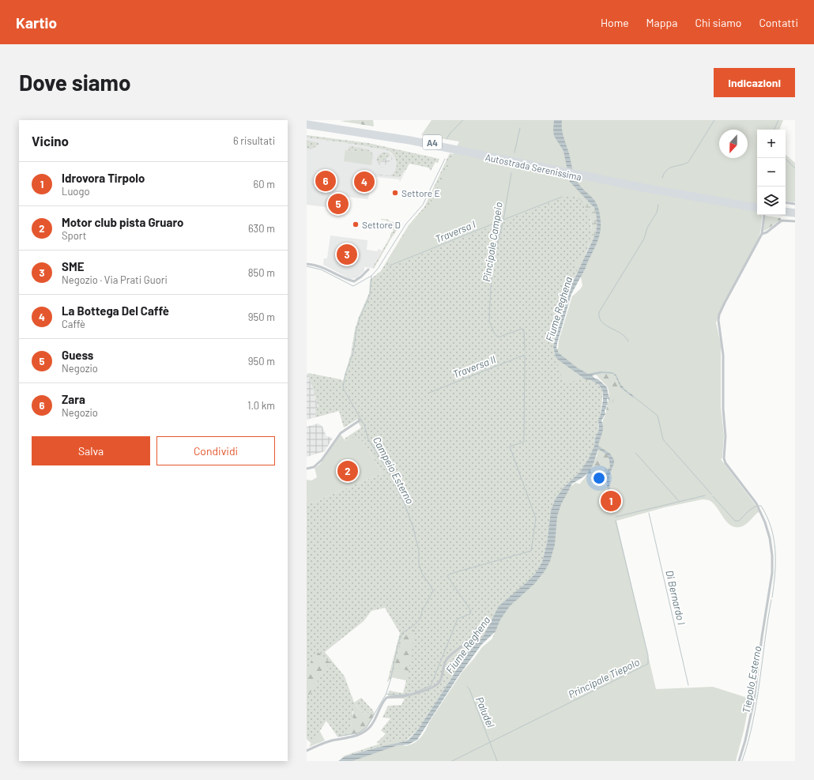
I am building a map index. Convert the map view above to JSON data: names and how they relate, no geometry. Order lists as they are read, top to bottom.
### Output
{
  "streets": {
    "highway": ["A4", "Autostrada Serenissima"]
  },
  "water": [
    "Traversa I",
    "Pincipale Campeio",
    "Fiume Reghena",
    "Traversa II",
    "Campeio Esterno",
    "Di Bernardo I",
    "Principale Tiepolo",
    "Tiepolo Esterno",
    "Paludel"
  ],
  "places": ["Settore E", "Settore D"],
  "north": "bottom",
  "page": {
    "header": "Kartio",
    "nav": [
      "Home",
      "Mappa",
      "Chi siamo",
      "Contatti"
    ],
    "buttons": [
      "Indicazioni",
      ["Salva", "Condividi"]
    ],
    "title": "Dove siamo",
    "heading": ["Vicino", "6 risultati"],
    "map_buttons": ["+", "−"],
    "list": [
      {
        "mark": "1",
        "name": "Idrovora Tirpolo",
        "note": "Luogo",
        "value": "60 m"
      },
      {
        "mark": "2",
        "name": "Motor club pista Gruaro",
        "note": "Sport",
        "value": "630 m"
      },
      {
        "mark": "3",
        "name": "SME",
        "note": "Negozio · Via Prati Guori",
        "value": "850 m"
      },
      {
        "mark": "4",
        "name": "La Bottega Del Caffè",
        "note": "Caffè",
        "value": "950 m"
      },
      {
        "mark": "5",
        "name": "Guess",
        "note": "Negozio",
        "value": "950 m"
      },
      {
        "mark": "6",
        "name": "Zara",
        "note": "Negozio",
        "value": "1.0 km"
      }
    ],
    "pins": [
      "6",
      "4",
      "5",
      "3",
      "2",
      "1"
    ]
  }
}
